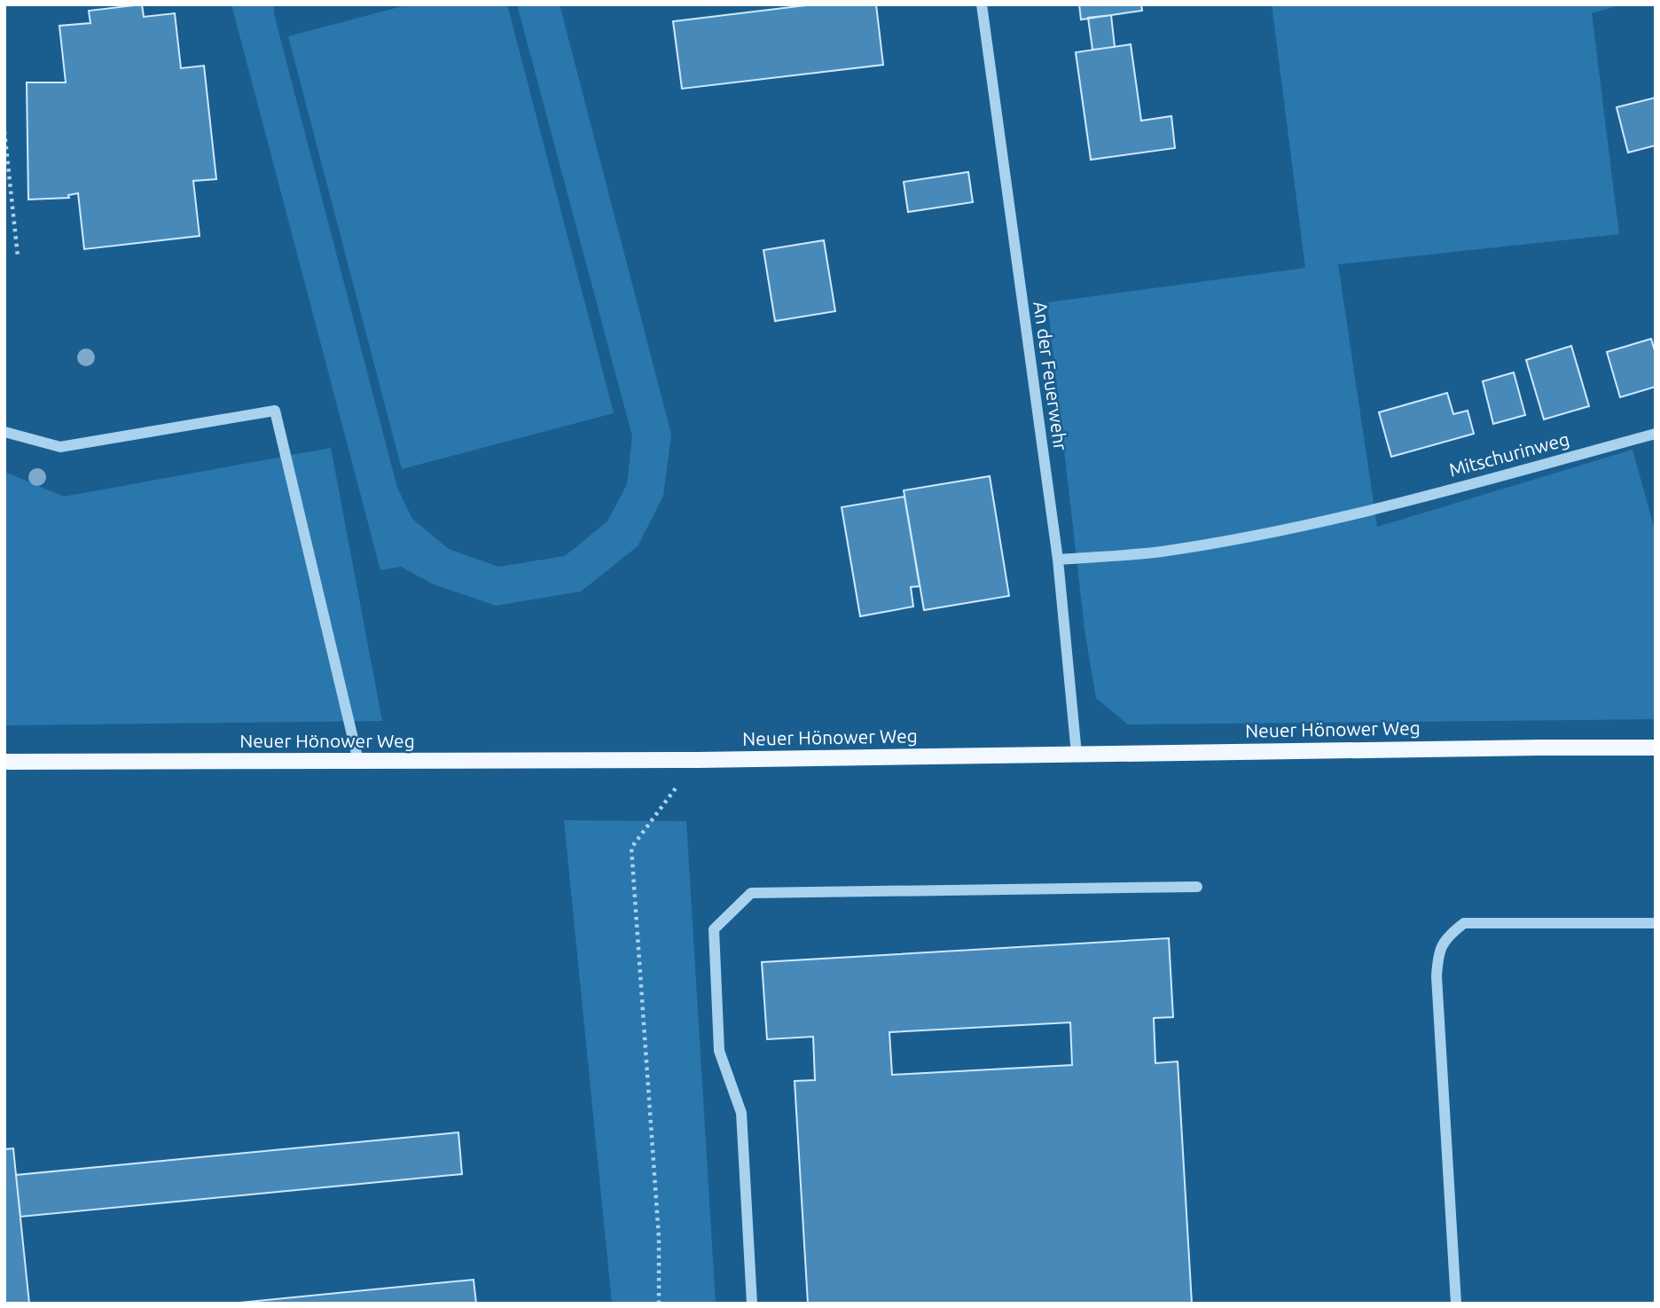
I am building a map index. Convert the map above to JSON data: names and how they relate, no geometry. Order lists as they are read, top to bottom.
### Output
{
  "streets": {
    "main road": ["Neuer Hönower Weg"],
    "street": ["An der Feuerwehr", "Mitschurinweg"]
  },
  "crossings": [
    ["An der Feuerwehr", "Mitschurinweg"],
    ["An der Feuerwehr", "Neuer Hönower Weg"]
  ]
}
